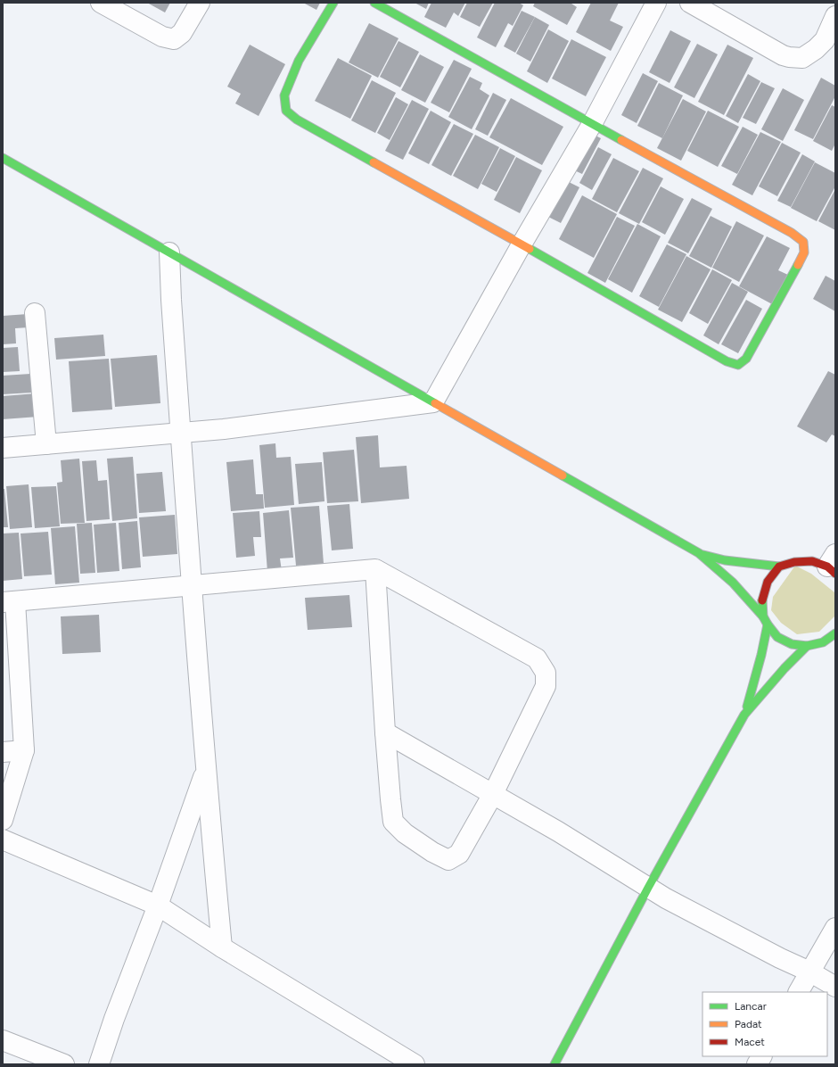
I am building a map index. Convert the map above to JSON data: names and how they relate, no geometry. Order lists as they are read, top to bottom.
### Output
{
  "legend": ["Lancar", "Padat", "Macet"]
}
